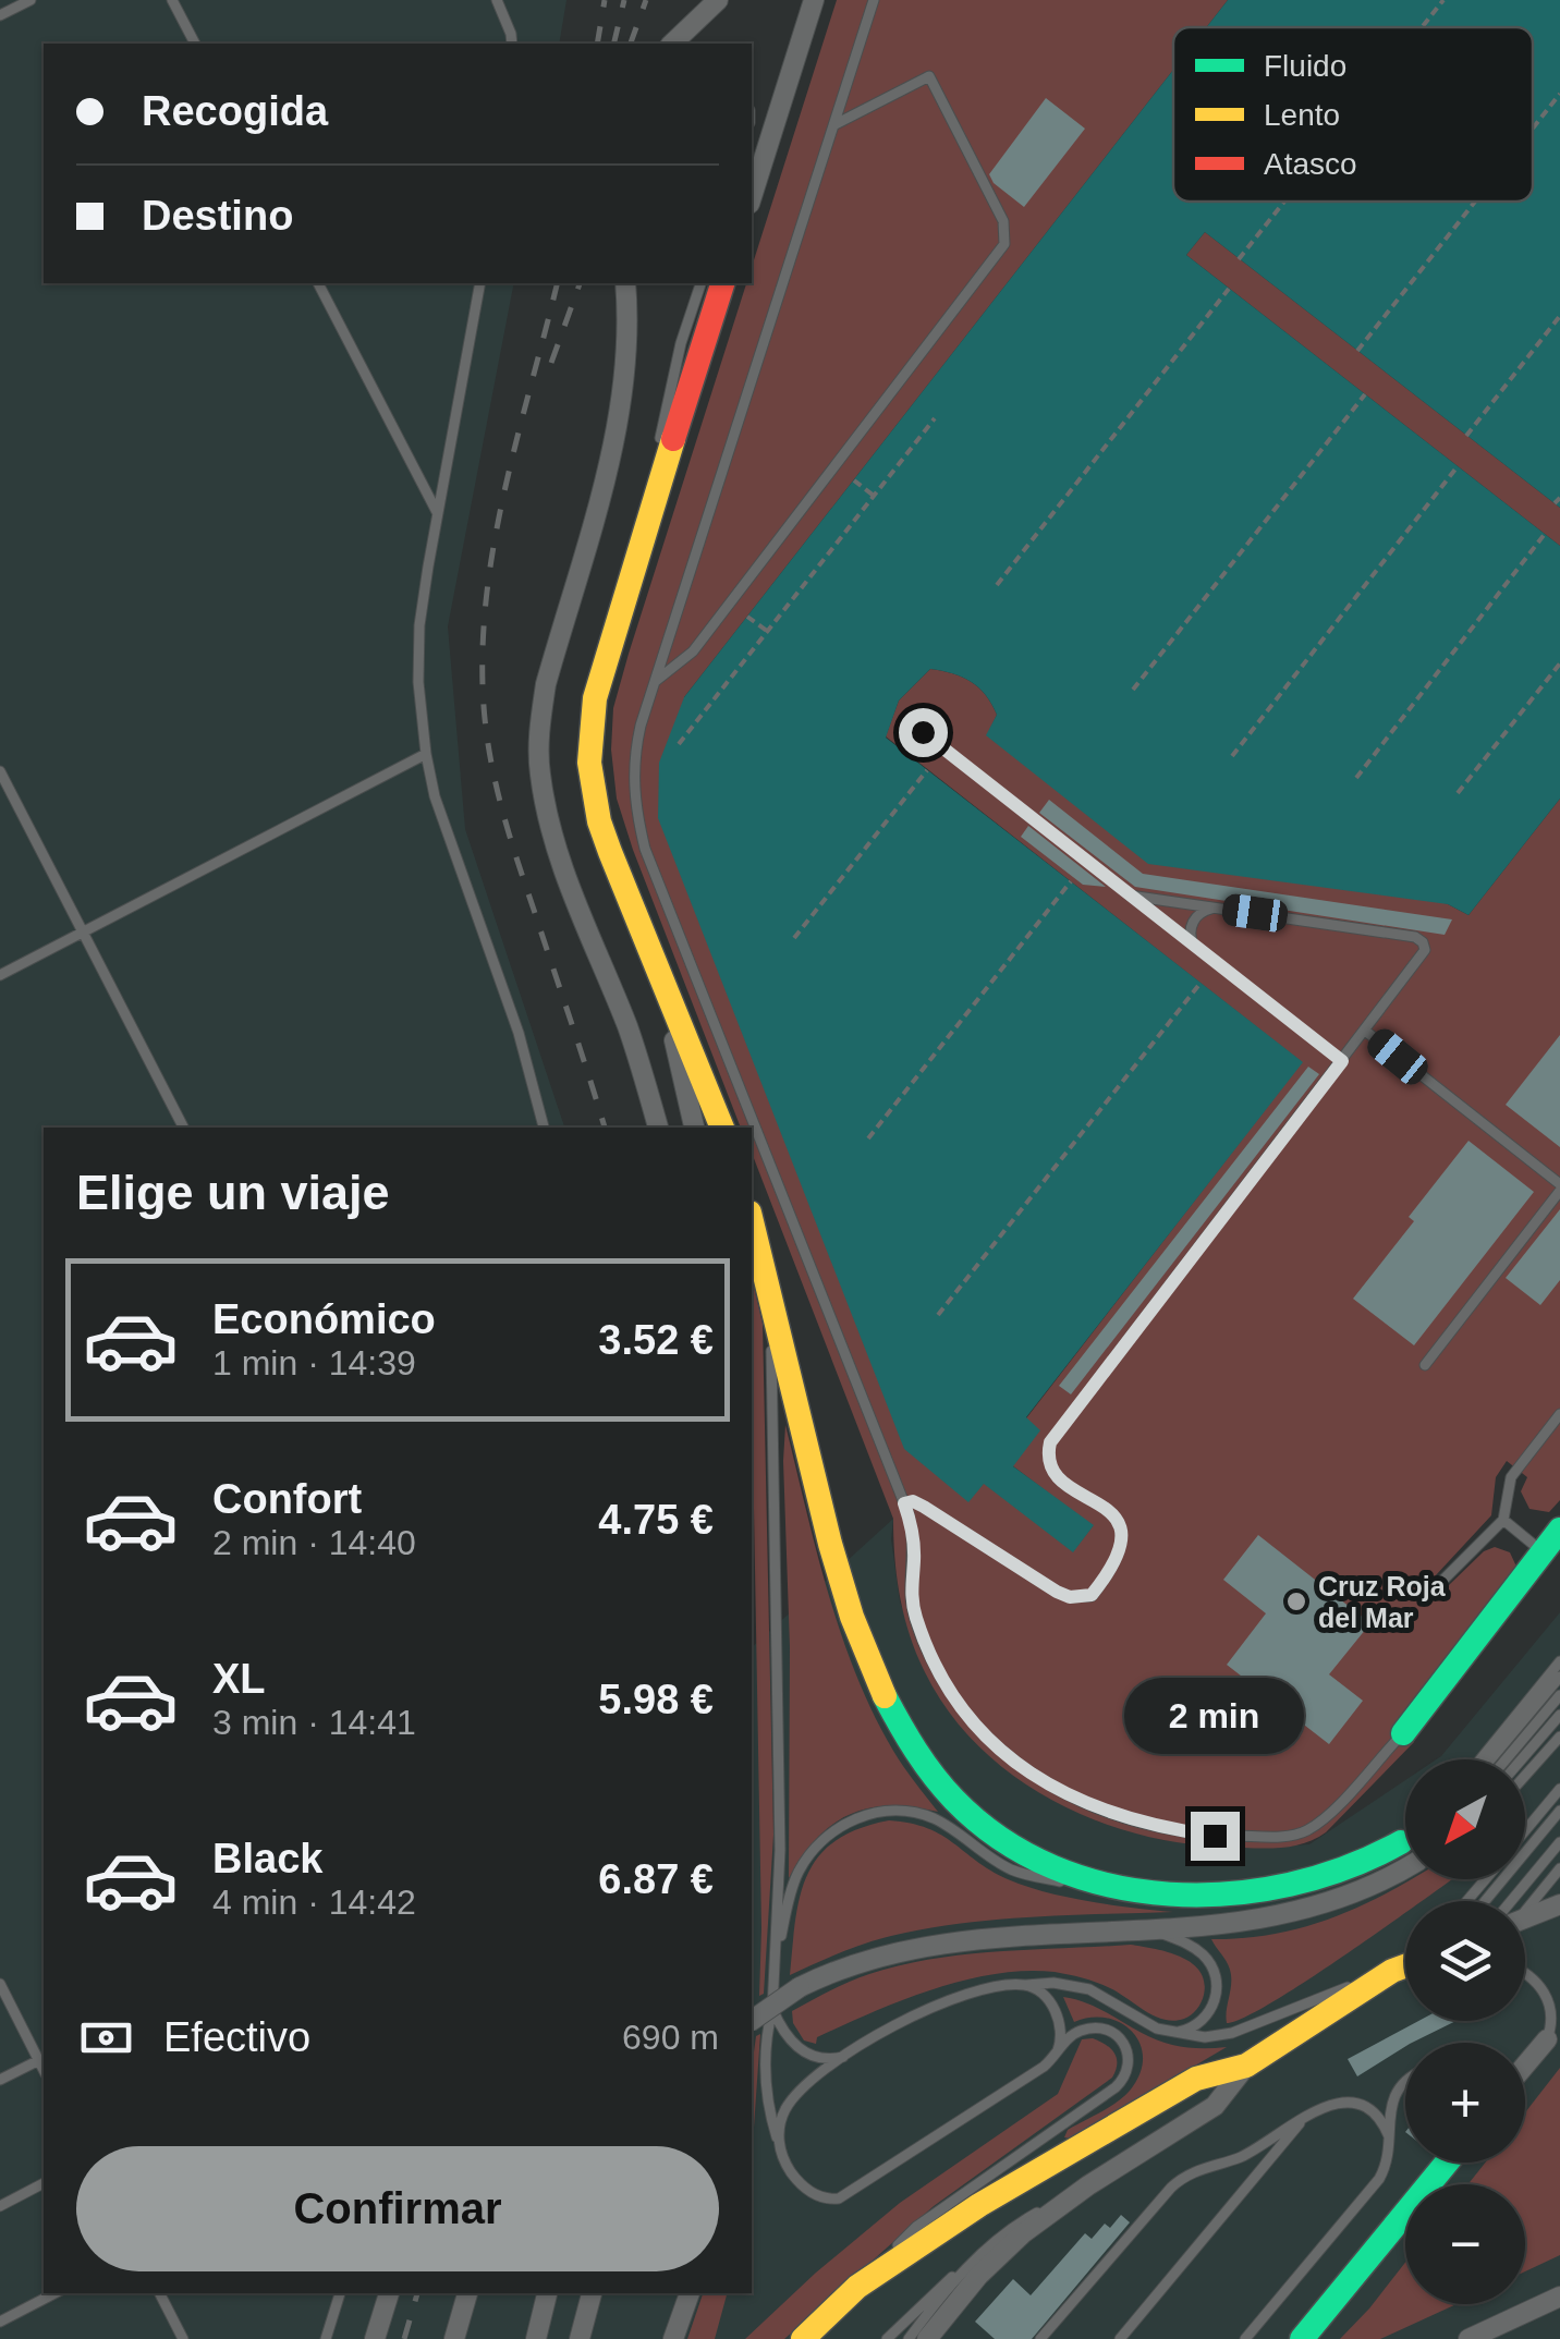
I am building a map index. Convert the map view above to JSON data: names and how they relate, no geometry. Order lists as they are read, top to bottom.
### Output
{
  "places": ["Cruz Roja del Mar"],
  "legend": ["Fluido", "Lento", "Atasco"],
  "north": "bottom left",
  "page": {
    "banner": ["Recogida", "Destino"],
    "heading": "Elige un viaje",
    "list": [
      {
        "name": "Económico",
        "note": "1 min · 14:39",
        "value": "3.52 €"
      },
      {
        "name": "Confort",
        "note": "2 min · 14:40",
        "value": "4.75 €"
      },
      {
        "name": "XL",
        "note": "3 min · 14:41",
        "value": "5.98 €"
      },
      {
        "name": "Black",
        "note": "4 min · 14:42",
        "value": "6.87 €"
      }
    ],
    "bubble": "2 min",
    "map_buttons": ["+", "−"],
    "pay": ["Efectivo", "690 m"],
    "buttons": "Confirmar"
  }
}
